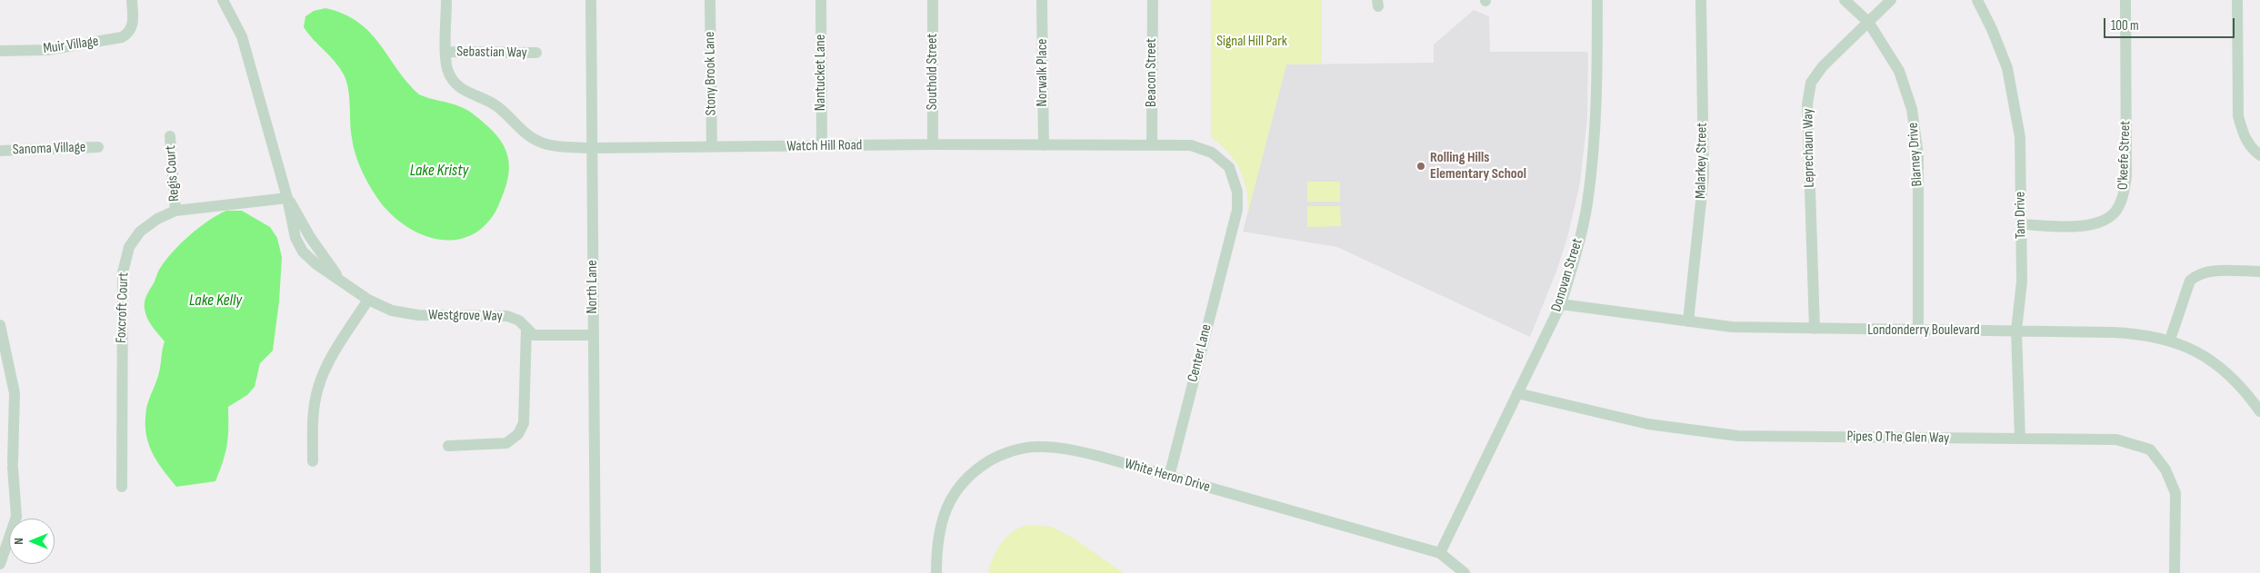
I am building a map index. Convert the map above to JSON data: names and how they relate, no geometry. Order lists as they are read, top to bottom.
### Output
{
  "streets": {
    "street": [
      "Muir Village",
      "Sebastian Way",
      "Southold Street",
      "Nantucket Lane",
      "Norwalk Place",
      "Beacon Street",
      "Stony Brook Lane",
      "Watch Hill Road",
      "Leprechaun Way",
      "Sanoma Village",
      "Blarney Drive",
      "O'keefe Street",
      "Malarkey Street",
      "Regis Court",
      "Tam Drive",
      "Donovan Street",
      "North Lane",
      "Foxcroft Court",
      "Westgrove Way",
      "Londonderry Boulevard",
      "Center Lane",
      "Pipes O The Glen Way",
      "White Heron Drive"
    ]
  },
  "crossings": [
    ["Sebastian Way", "Watch Hill Road"],
    ["Southold Street", "Watch Hill Road"],
    ["Nantucket Lane", "Watch Hill Road"],
    ["Norwalk Place", "Watch Hill Road"],
    ["Beacon Street", "Watch Hill Road"],
    ["Stony Brook Lane", "Watch Hill Road"],
    ["Watch Hill Road", "North Lane"],
    ["Watch Hill Road", "Center Lane"],
    ["Leprechaun Way", "Blarney Drive"],
    ["Leprechaun Way", "Londonderry Boulevard"],
    ["Blarney Drive", "Londonderry Boulevard"],
    ["O'keefe Street", "Tam Drive"],
    ["Malarkey Street", "Londonderry Boulevard"],
    ["Regis Court", "Foxcroft Court"],
    ["Tam Drive", "Londonderry Boulevard"],
    ["Tam Drive", "Pipes O The Glen Way"],
    ["Donovan Street", "Londonderry Boulevard"],
    ["Donovan Street", "Pipes O The Glen Way"],
    ["Donovan Street", "White Heron Drive"],
    ["North Lane", "Westgrove Way"],
    ["Foxcroft Court", "Westgrove Way"],
    ["Center Lane", "White Heron Drive"]
  ],
  "water": ["Lake Kristy", "Lake Kelly"],
  "parks": ["Signal Hill Park"],
  "places": ["Rolling Hills Elementary School"],
  "scale_bar": "100 m",
  "north": "left"
}
